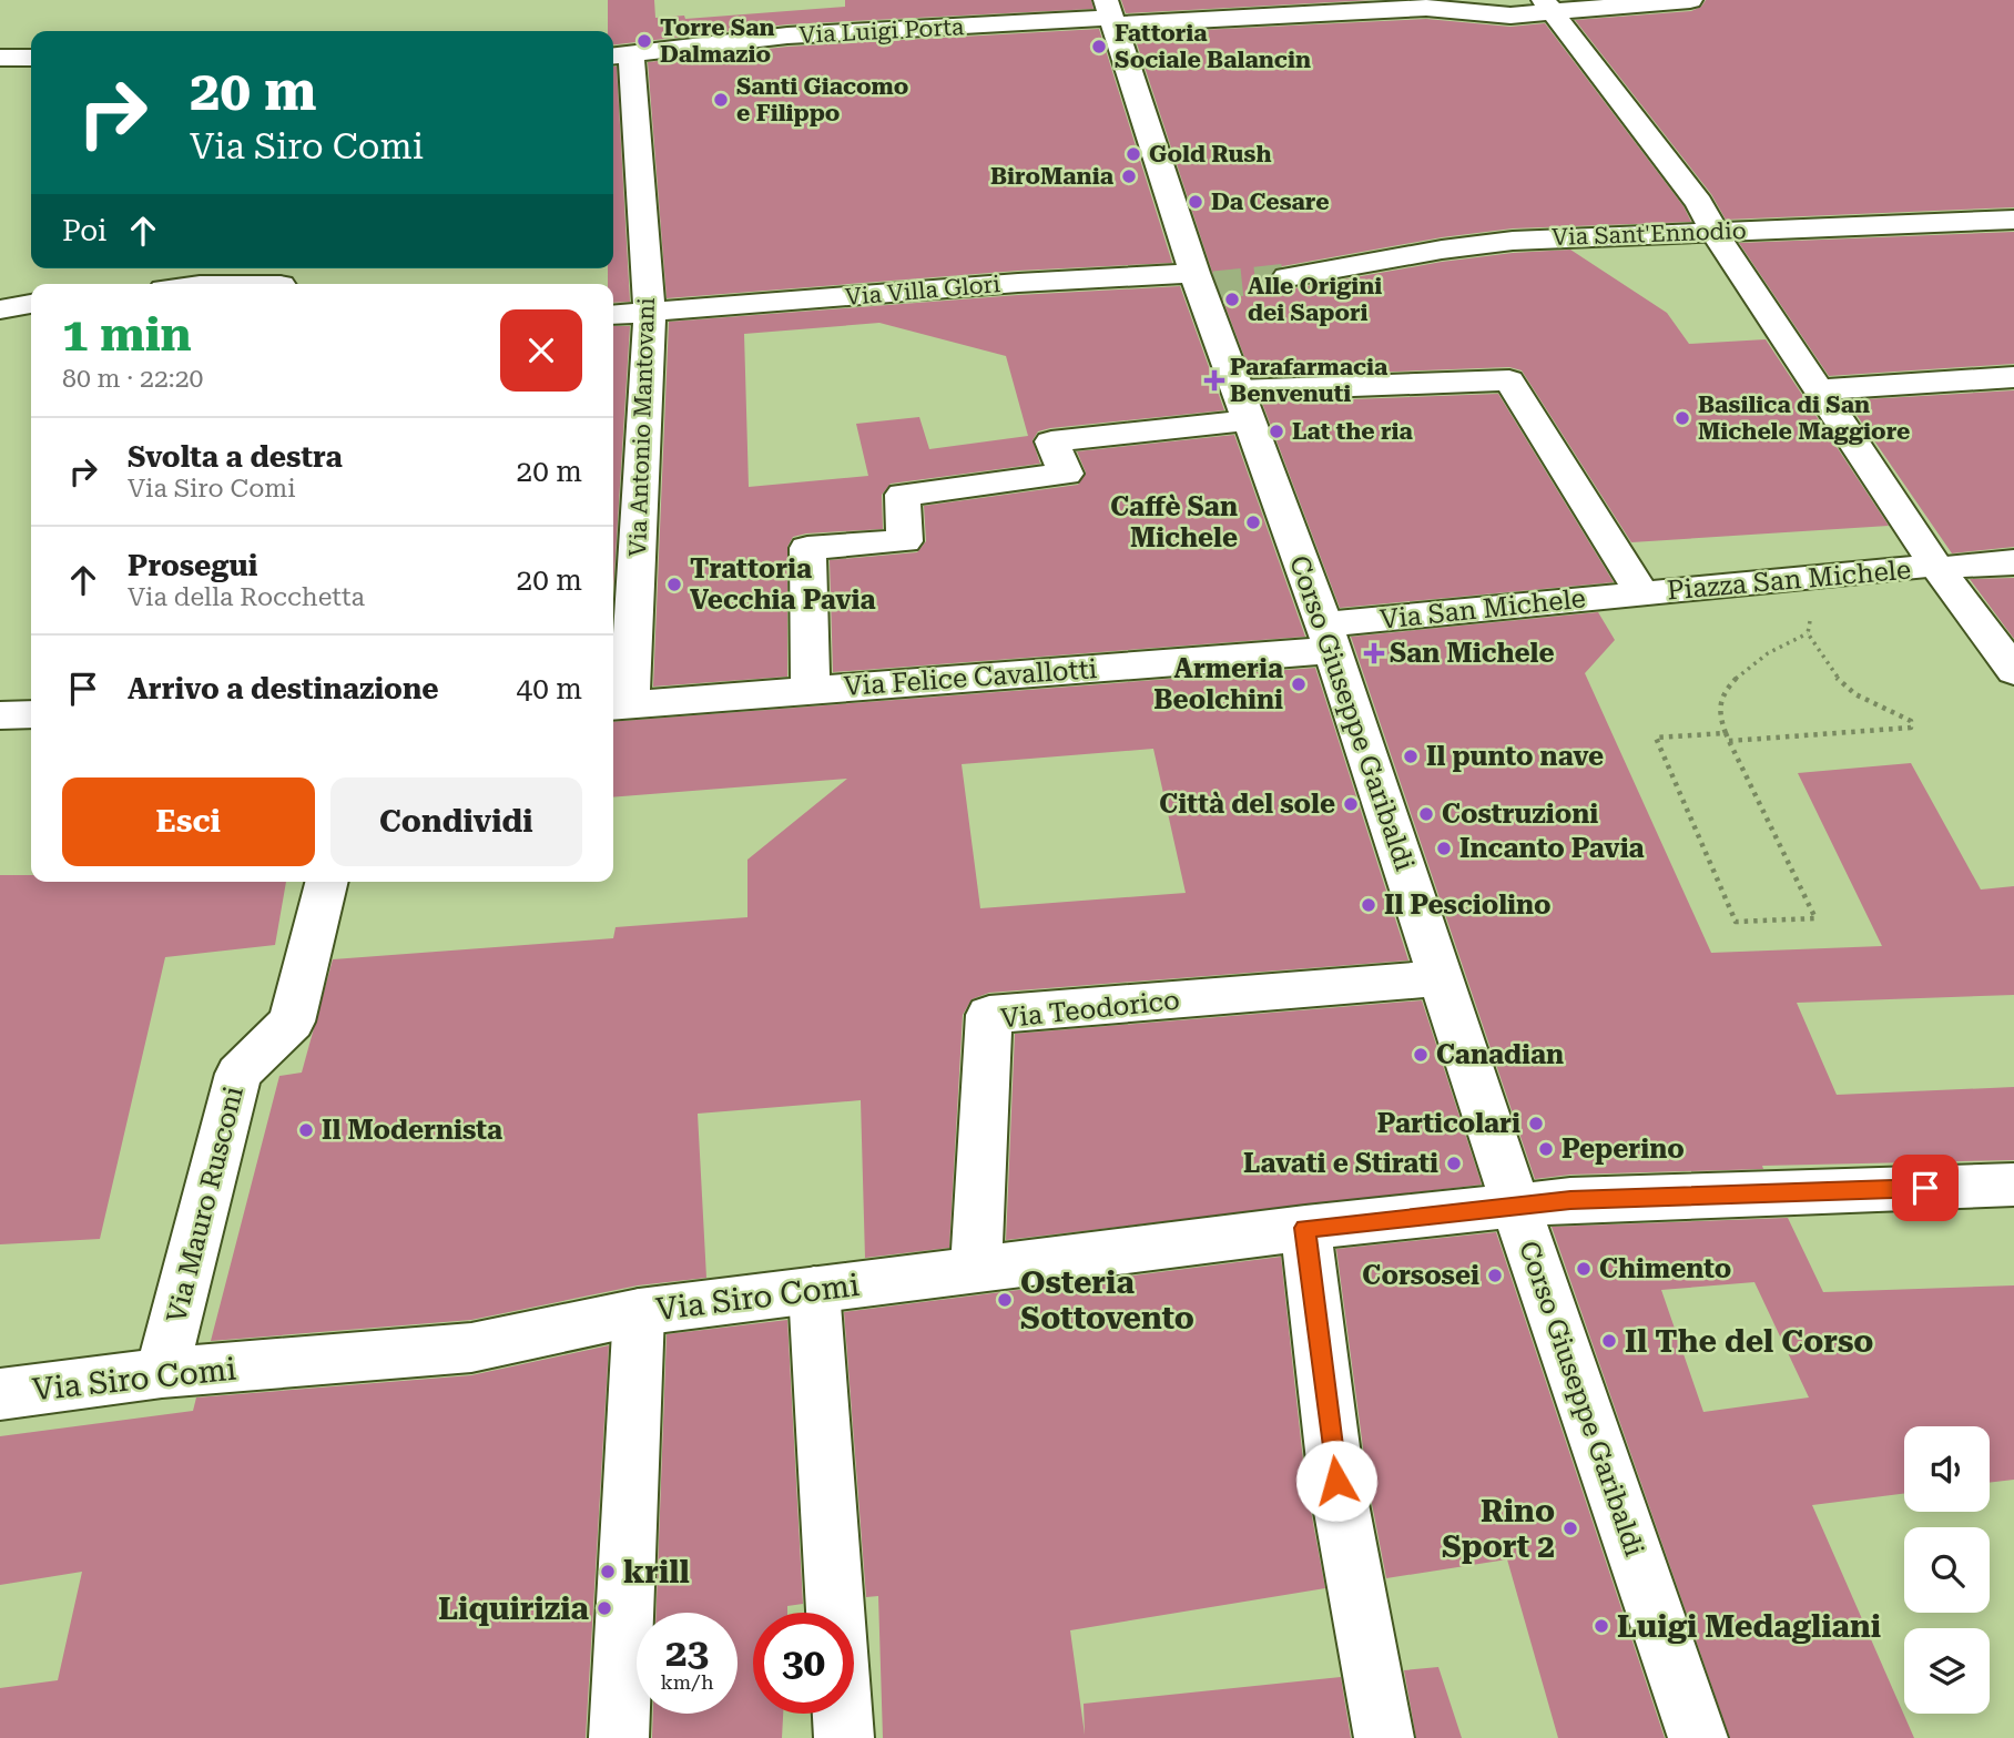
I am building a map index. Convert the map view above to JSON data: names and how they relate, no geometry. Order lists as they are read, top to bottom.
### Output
{
  "streets": {
    "street": [
      "Via Luigi Porta",
      "Via Sant'Ennodio",
      "Via Villa Glori",
      "Via Antonio Mantovani",
      "Piazza San Michele",
      "Via San Michele",
      "Via Felice Cavallotti",
      "Corso Giuseppe Garibaldi",
      "Via Teodorico",
      "Via Mauro Rusconi",
      "Via Siro Comi"
    ]
  },
  "crossings": [
    ["Via Luigi Porta", "Via Antonio Mantovani"],
    ["Via Luigi Porta", "Corso Giuseppe Garibaldi"],
    ["Via Villa Glori", "Via Antonio Mantovani"],
    ["Via Villa Glori", "Corso Giuseppe Garibaldi"],
    ["Via Antonio Mantovani", "Via Felice Cavallotti"],
    ["Piazza San Michele", "Via San Michele"],
    ["Via San Michele", "Via Felice Cavallotti"],
    ["Via San Michele", "Corso Giuseppe Garibaldi"],
    ["Via Felice Cavallotti", "Corso Giuseppe Garibaldi"],
    ["Corso Giuseppe Garibaldi", "Via Teodorico"],
    ["Corso Giuseppe Garibaldi", "Via Siro Comi"],
    ["Via Teodorico", "Via Siro Comi"],
    ["Via Mauro Rusconi", "Via Siro Comi"]
  ],
  "places": {
    "other": [
      "Torre San Dalmazio",
      "Fattoria Sociale Balancin",
      "Santi Giacomo e Filippo",
      "Gold Rush",
      "BiroMania",
      "Da Cesare",
      "Alle Origini dei Sapori",
      "Basilica di San Michele Maggiore",
      "Lat the ria",
      "Caffè San Michele",
      "Trattoria Vecchia Pavia",
      "Armeria Beolchini",
      "Il punto nave",
      "Città del sole",
      "Costruzioni",
      "Incanto Pavia",
      "Il Pesciolino",
      "Canadian",
      "Particolari",
      "Il Modernista",
      "Peperino",
      "Lavati e Stirati",
      "Chimento",
      "Corsosei",
      "Osteria Sottovento",
      "Il The del Corso",
      "Rino Sport 2",
      "krill",
      "Liquirizia",
      "Luigi Medagliani"
    ],
    "health": ["Parafarmacia Benvenuti", "San Michele"]
  },
  "page": {
    "turn": ["20 m", "Via Siro Comi"],
    "then": "Poi",
    "heading": ["1 min", "80 m · 22:20"],
    "list": [
      {
        "name": "Svolta a destra",
        "note": "Via Siro Comi",
        "value": "20 m"
      },
      {
        "name": "Prosegui",
        "note": "Via della Rocchetta",
        "value": "20 m"
      },
      {
        "name": "Arrivo a destinazione",
        "value": "40 m"
      }
    ],
    "buttons": ["Esci", "Condividi"],
    "speed": "23 km/h",
    "limit": "30"
  }
}
